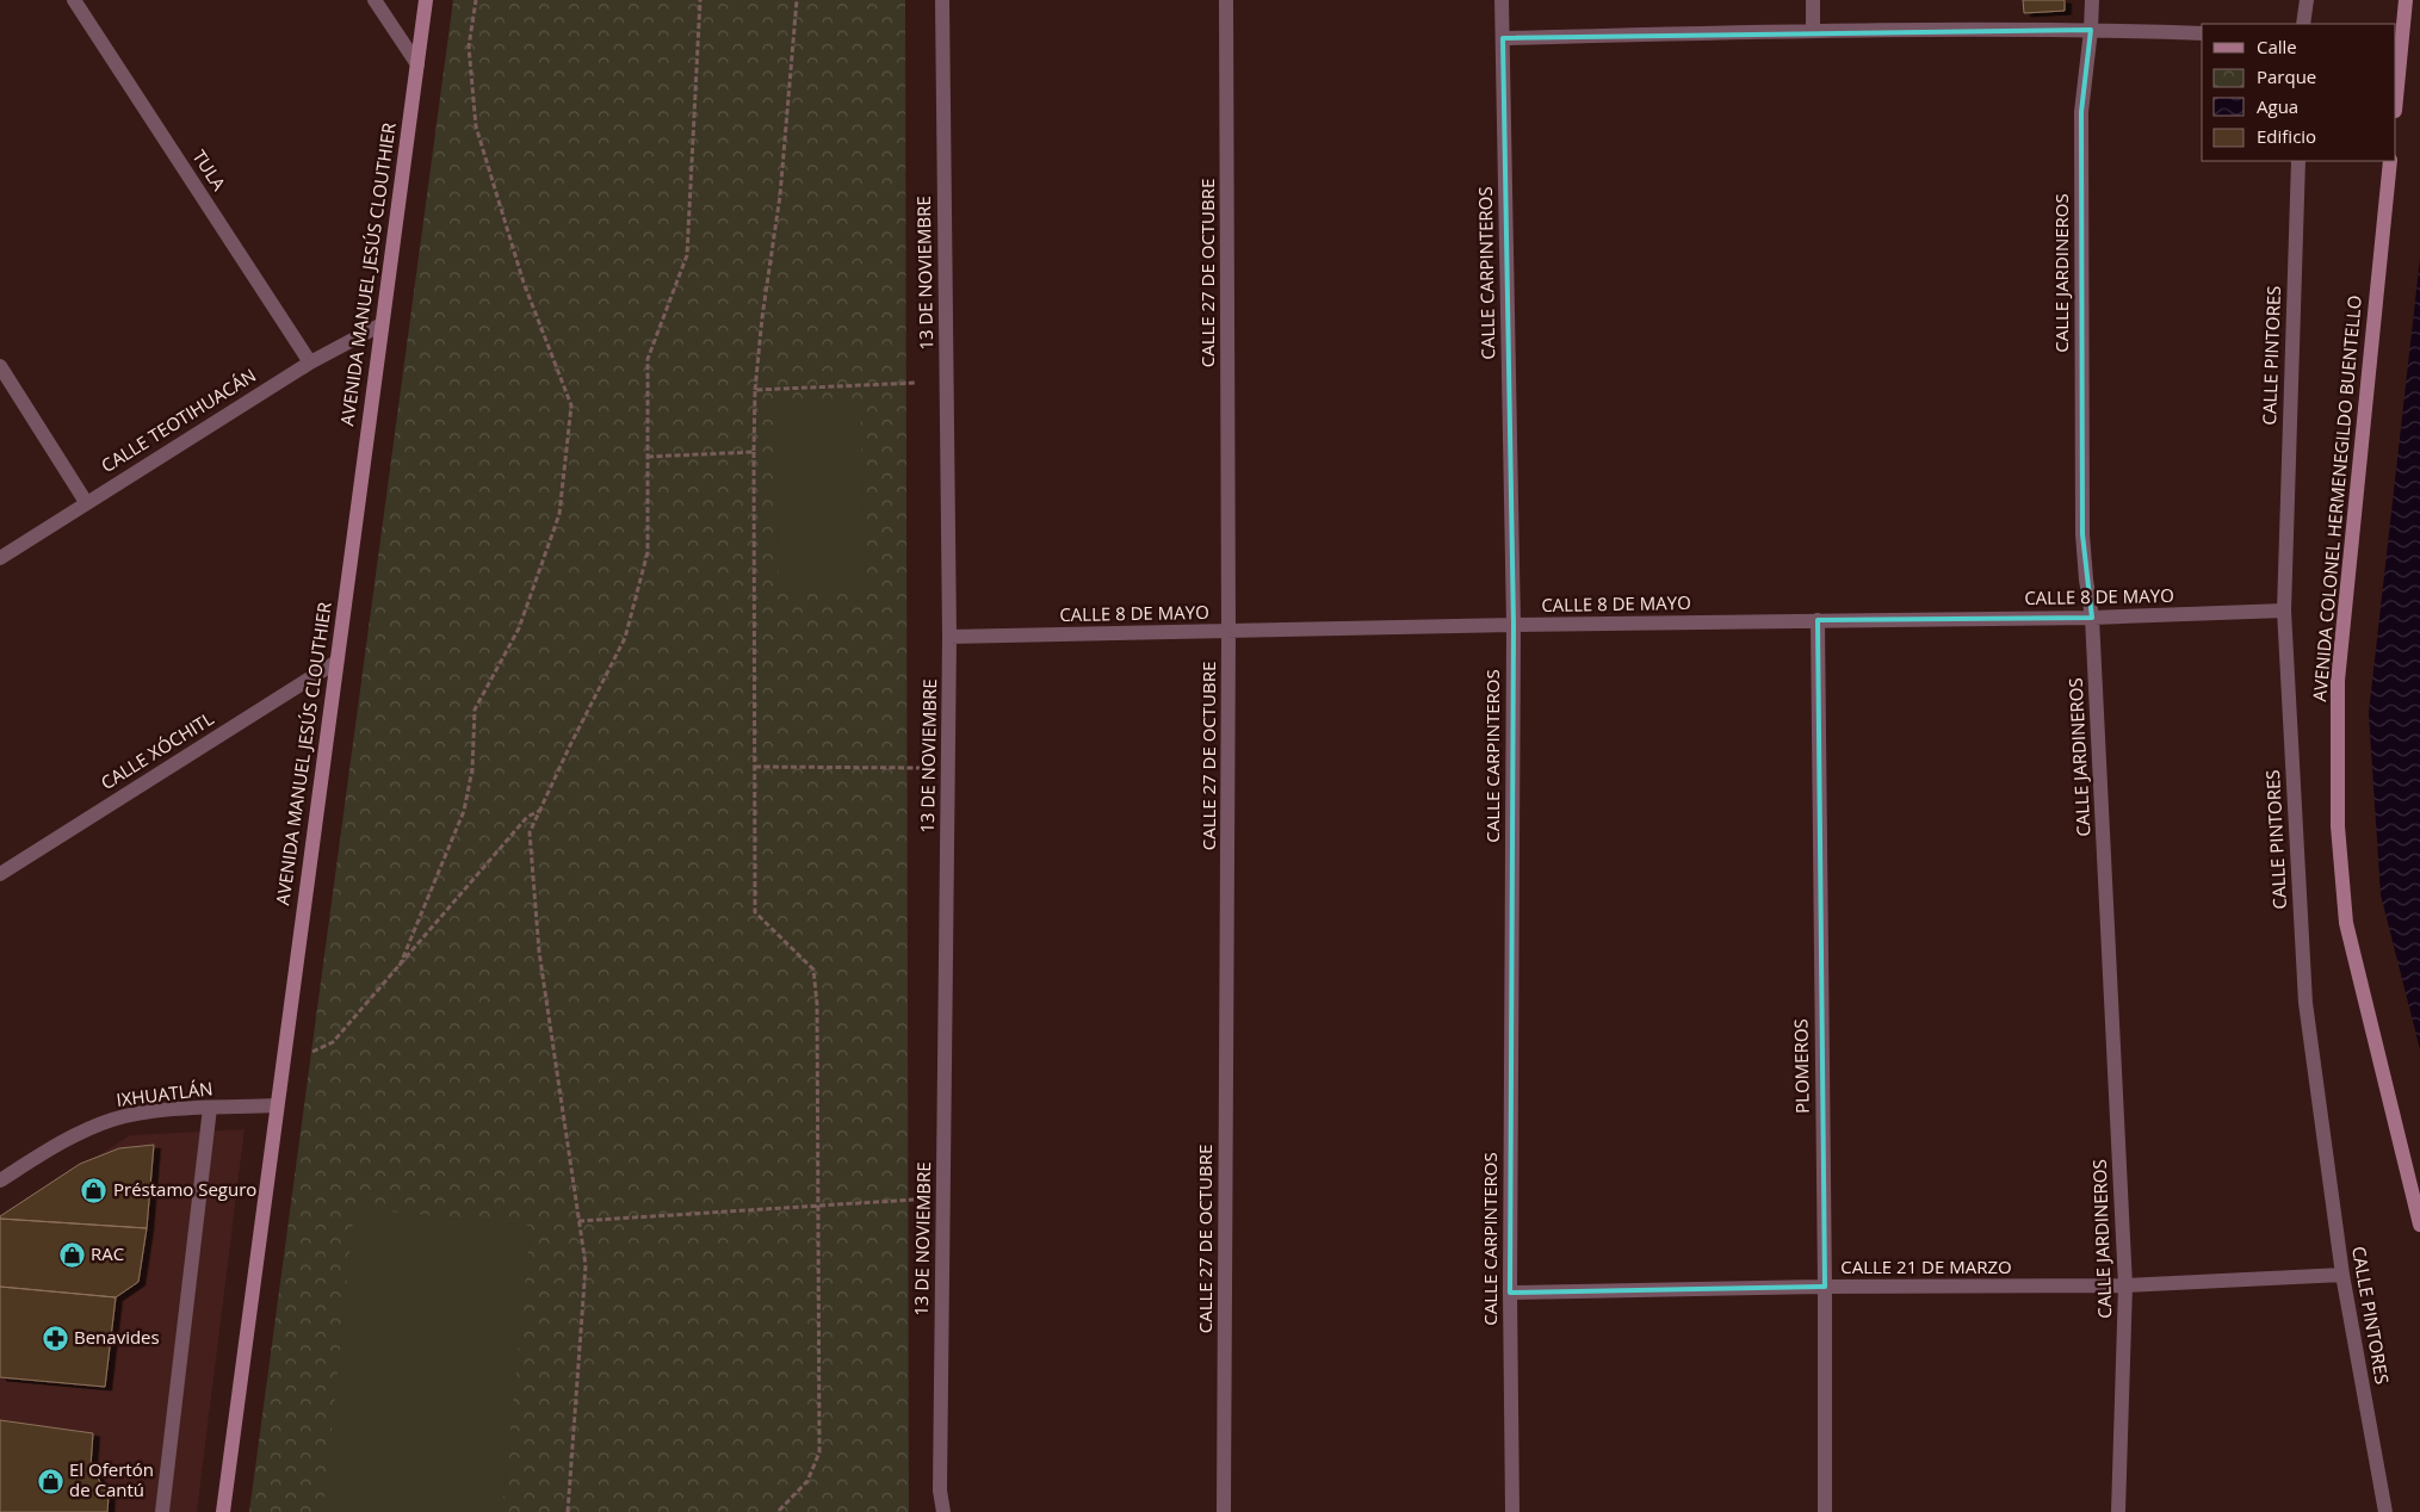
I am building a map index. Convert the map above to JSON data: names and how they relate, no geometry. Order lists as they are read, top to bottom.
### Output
{
  "streets": {
    "street": [
      "TULA",
      "13 DE NOVIEMBRE",
      "CALLE 27 DE OCTUBRE",
      "CALLE CARPINTEROS",
      "CALLE JARDINEROS",
      "AVENIDA MANUEL JESÚS CLOUTHIER",
      "CALLE PINTORES",
      "CALLE TEOTIHUACÁN",
      "AVENIDA COLONEL HERMENEGILDO BUENTELLO",
      "CALLE 8 DE MAYO",
      "CALLE XÓCHITL",
      "PLOMEROS",
      "IXHUATLÁN",
      "CALLE 21 DE MARZO"
    ]
  },
  "crossings": [
    ["TULA", "CALLE TEOTIHUACÁN"],
    ["13 DE NOVIEMBRE", "CALLE 8 DE MAYO"],
    ["CALLE 27 DE OCTUBRE", "CALLE 8 DE MAYO"],
    ["CALLE CARPINTEROS", "CALLE 8 DE MAYO"],
    ["CALLE CARPINTEROS", "CALLE 21 DE MARZO"],
    ["CALLE JARDINEROS", "CALLE 8 DE MAYO"],
    ["CALLE JARDINEROS", "CALLE 21 DE MARZO"],
    ["AVENIDA MANUEL JESÚS CLOUTHIER", "CALLE TEOTIHUACÁN"],
    ["AVENIDA MANUEL JESÚS CLOUTHIER", "CALLE XÓCHITL"],
    ["AVENIDA MANUEL JESÚS CLOUTHIER", "IXHUATLÁN"],
    ["CALLE PINTORES", "CALLE 8 DE MAYO"],
    ["CALLE PINTORES", "CALLE 21 DE MARZO"],
    ["CALLE 8 DE MAYO", "PLOMEROS"],
    ["PLOMEROS", "CALLE 21 DE MARZO"]
  ],
  "places": {
    "shop": ["Préstamo Seguro", "RAC", "El Ofertón de Cantú"],
    "pharmacy": ["Benavides"]
  },
  "legend": [
    "Calle",
    "Parque",
    "Agua",
    "Edificio"
  ]
}
